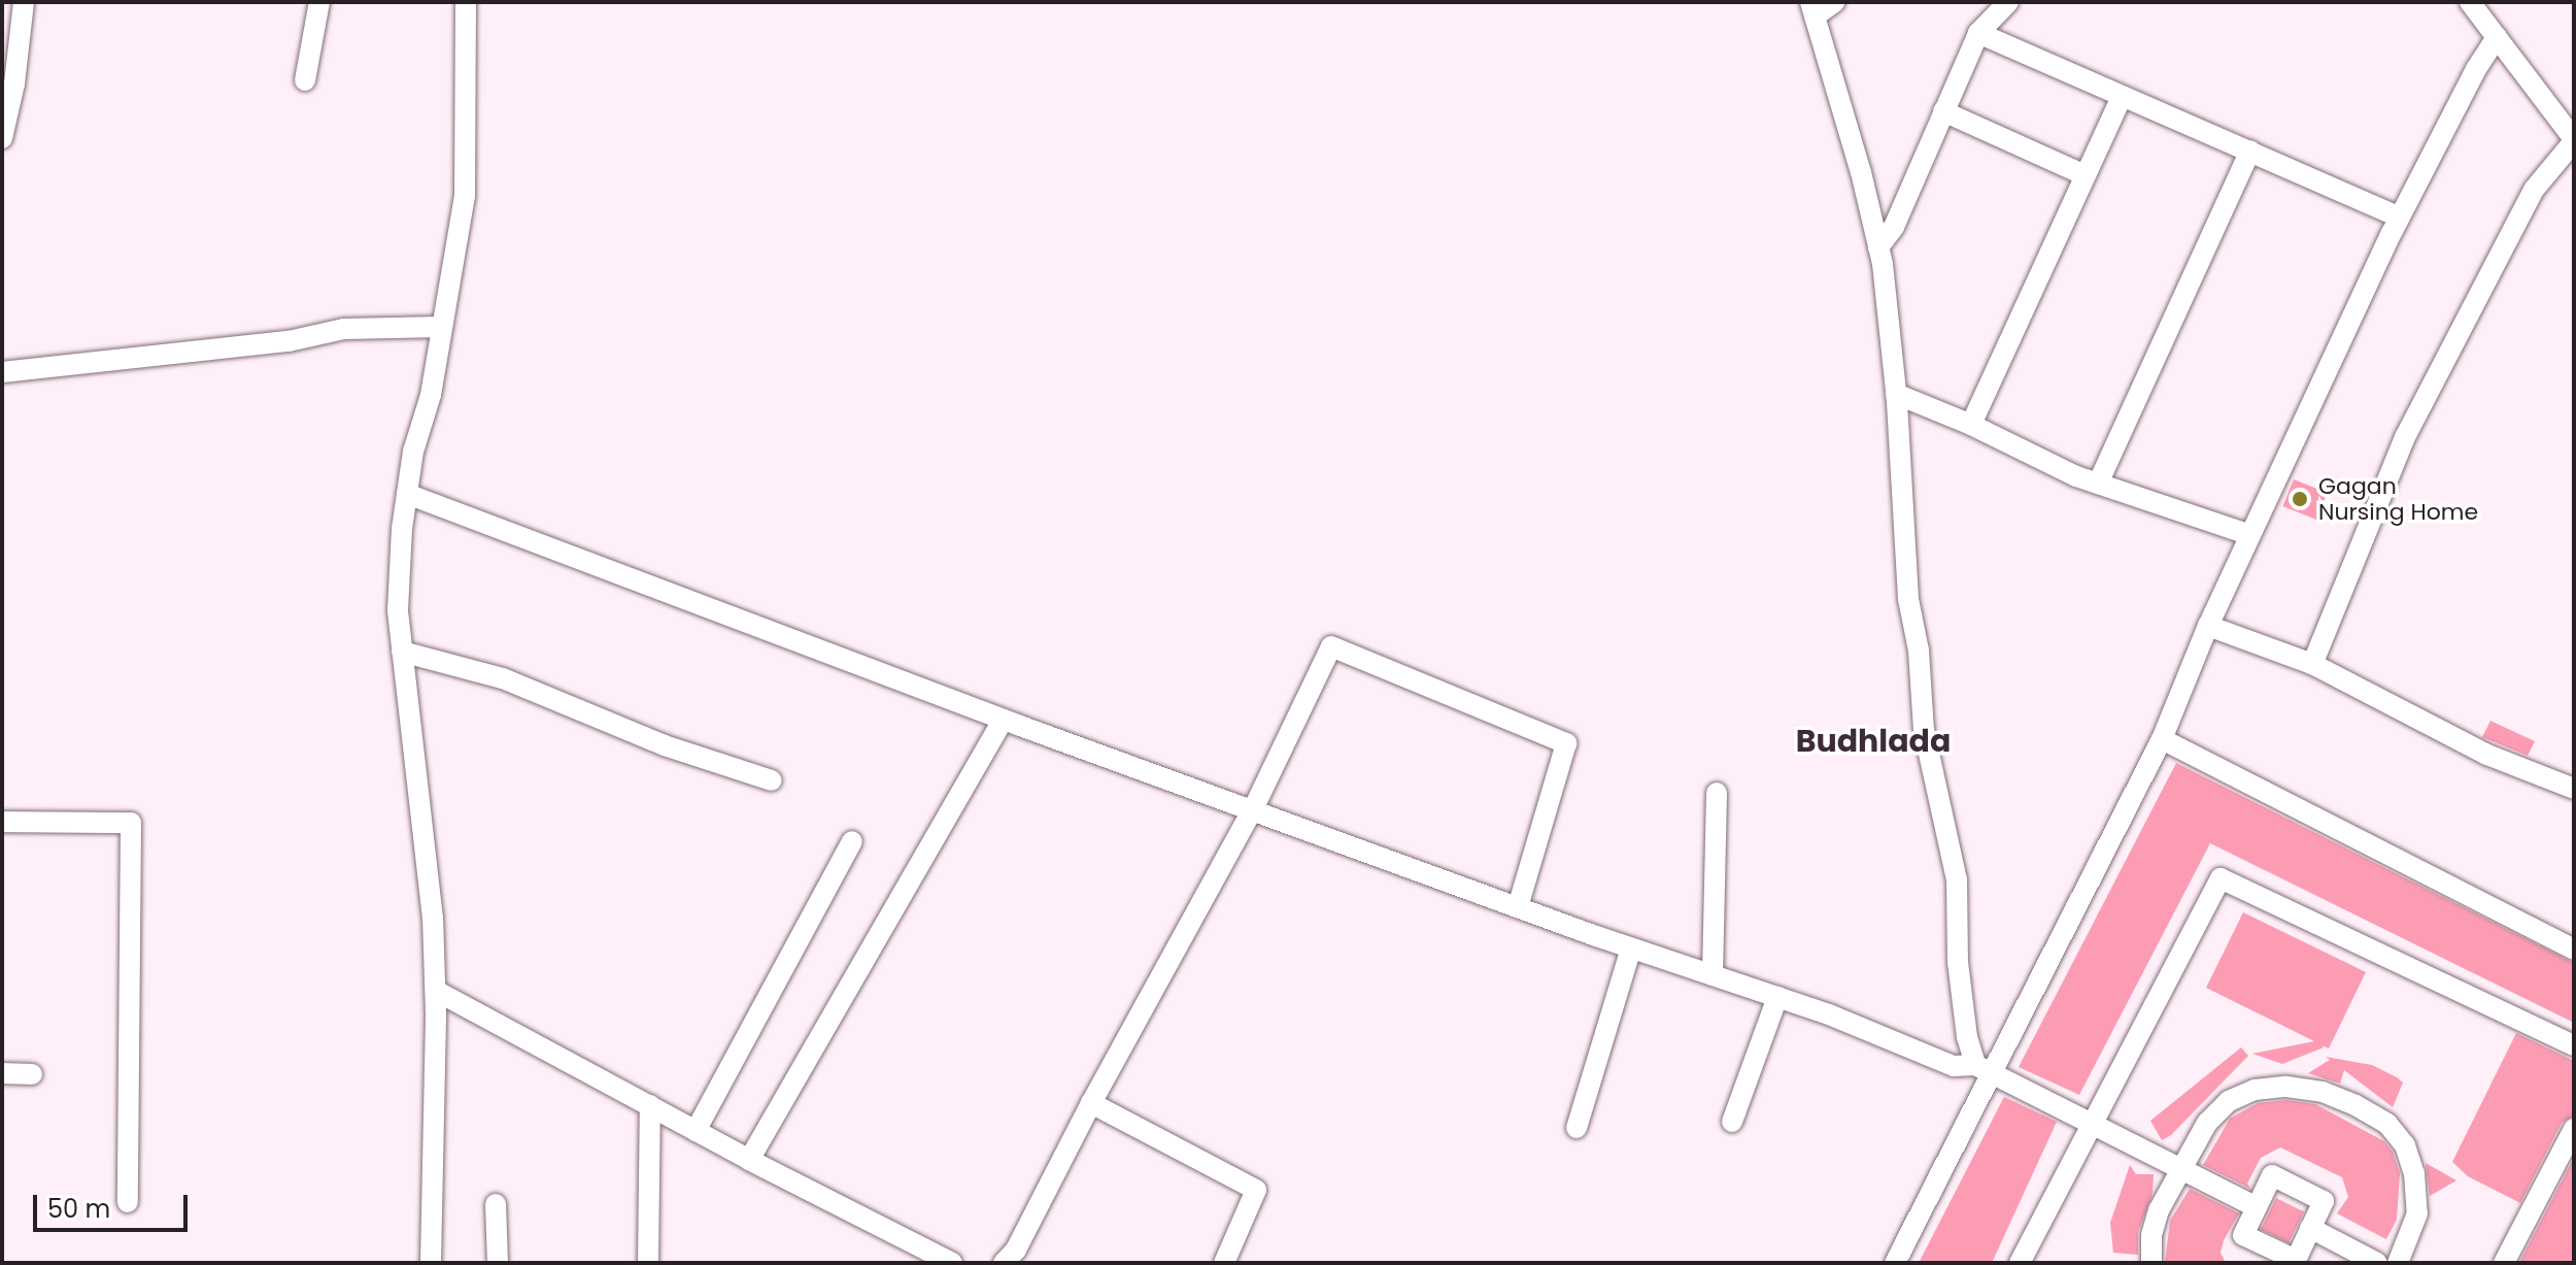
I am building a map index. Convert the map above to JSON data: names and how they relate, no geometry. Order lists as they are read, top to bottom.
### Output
{
  "districts": ["Budhlada"],
  "places": ["Gagan Nursing Home"],
  "scale_bar": "50 m"
}
